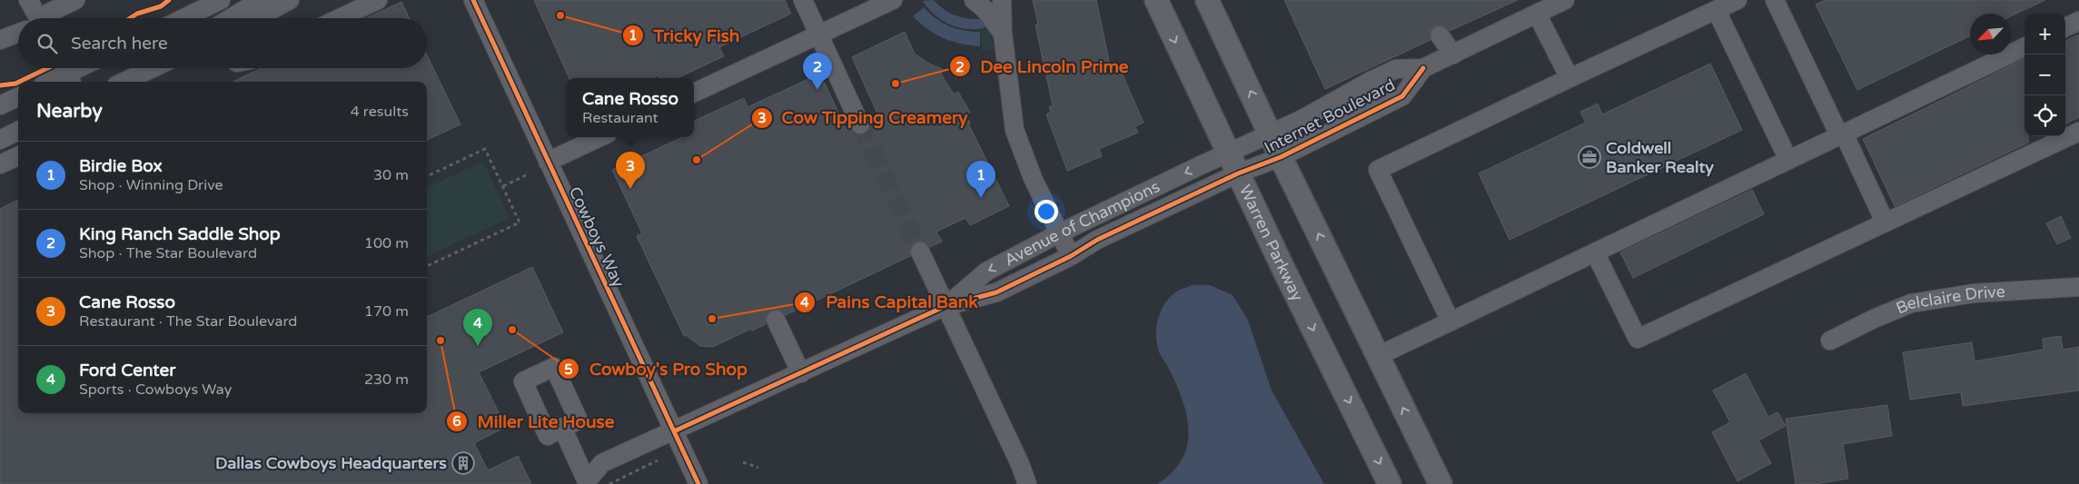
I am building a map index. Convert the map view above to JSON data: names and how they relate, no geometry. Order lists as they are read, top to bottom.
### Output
{
  "streets": {
    "main road": ["Warren Parkway"],
    "street": [
      "Internet Boulevard",
      "Avenue of Champions",
      "Cowboys Way",
      "Belclaire Drive"
    ]
  },
  "crossings": [
    ["Internet Boulevard", "Avenue of Champions"],
    ["Internet Boulevard", "Warren Parkway"],
    ["Avenue of Champions", "Cowboys Way"],
    ["Avenue of Champions", "Warren Parkway"]
  ],
  "places": {
    "other": [
      "Tricky Fish",
      "Dee Lincoln Prime",
      "Cow Tipping Creamery",
      "Pains Capital Bank",
      "Cowboy's Pro Shop",
      "Miller Lite House"
    ],
    "office": ["Coldwell Banker Realty"],
    "building": ["Dallas Cowboys Headquarters"]
  },
  "north": "bottom left",
  "page": {
    "map_buttons": ["+", "−"],
    "search": "Search here",
    "pins": [
      "2",
      "3",
      "1",
      "4"
    ],
    "popup": ["Cane Rosso", "Restaurant"],
    "heading": ["Nearby", "4 results"],
    "list": [
      {
        "mark": "1",
        "name": "Birdie Box",
        "note": "Shop · Winning Drive",
        "value": "30 m"
      },
      {
        "mark": "2",
        "name": "King Ranch Saddle Shop",
        "note": "Shop · The Star Boulevard",
        "value": "100 m"
      },
      {
        "mark": "3",
        "name": "Cane Rosso",
        "note": "Restaurant · The Star Boulevard",
        "value": "170 m"
      },
      {
        "mark": "4",
        "name": "Ford Center",
        "note": "Sports · Cowboys Way",
        "value": "230 m"
      }
    ]
  }
}
